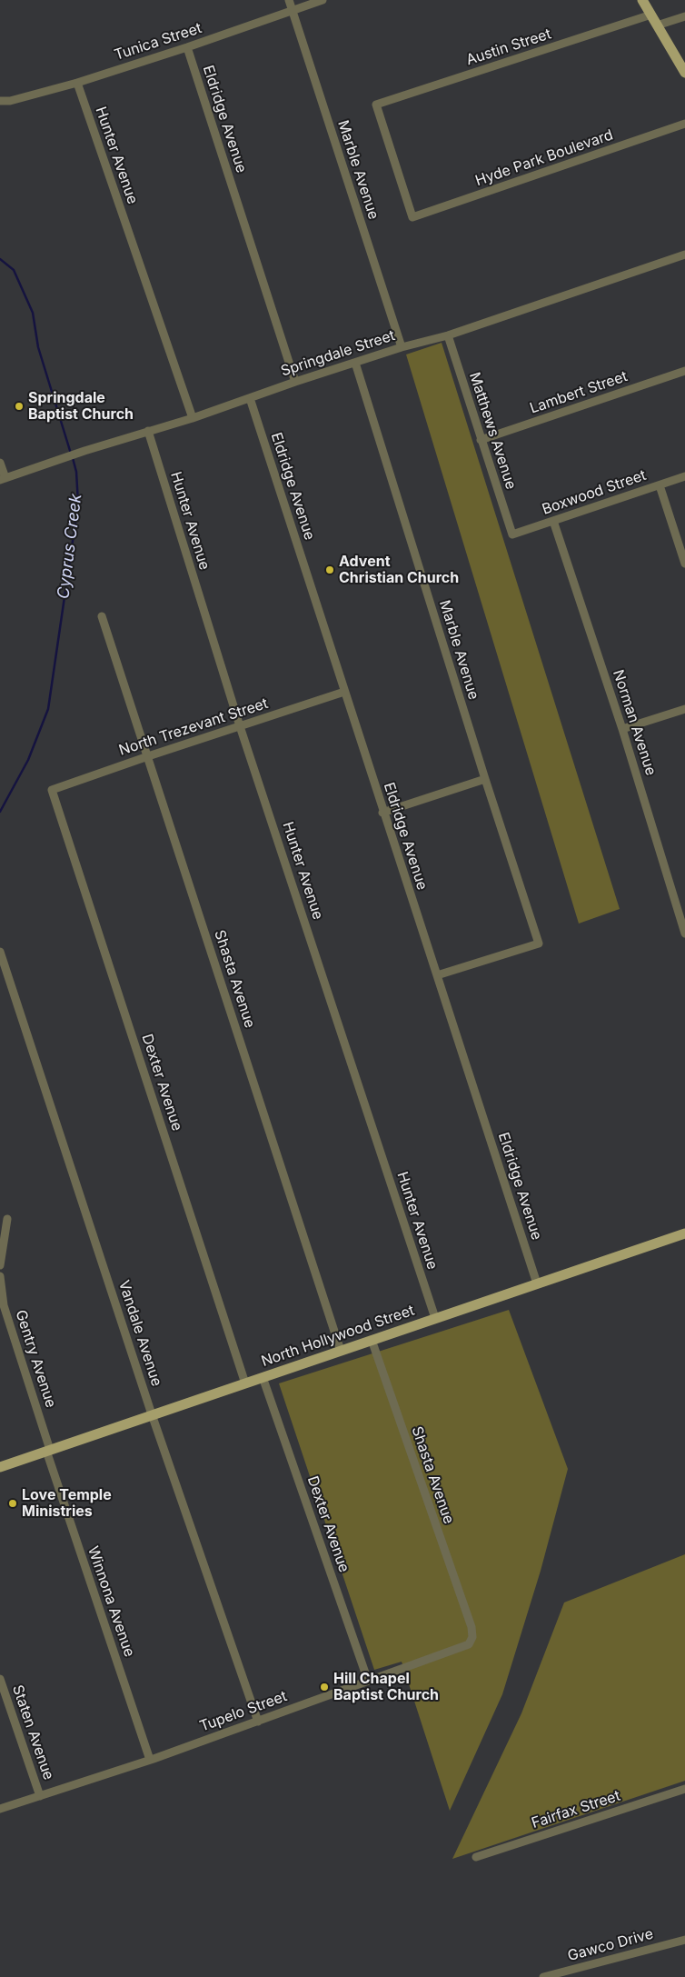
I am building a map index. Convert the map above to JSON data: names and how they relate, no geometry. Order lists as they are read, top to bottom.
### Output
{
  "streets": {
    "main road": ["North Hollywood Street"],
    "street": [
      "Tunica Street",
      "Austin Street",
      "Eldridge Avenue",
      "Hunter Avenue",
      "Hyde Park Boulevard",
      "Marble Avenue",
      "Springdale Street",
      "Lambert Street",
      "Matthews Avenue",
      "Boxwood Street",
      "Norman Avenue",
      "North Trezevant Street",
      "Shasta Avenue",
      "Dexter Avenue",
      "Vandale Avenue",
      "Gentry Avenue",
      "Winnona Avenue",
      "Tupelo Street",
      "Staten Avenue",
      "Fairfax Street",
      "Gawco Drive"
    ]
  },
  "crossings": [
    ["Tunica Street", "Eldridge Avenue"],
    ["Tunica Street", "Hunter Avenue"],
    ["Tunica Street", "Marble Avenue"],
    ["Austin Street", "Hyde Park Boulevard"],
    ["Eldridge Avenue", "Marble Avenue"],
    ["Eldridge Avenue", "Springdale Street"],
    ["Eldridge Avenue", "North Trezevant Street"],
    ["Eldridge Avenue", "North Hollywood Street"],
    ["Hunter Avenue", "Springdale Street"],
    ["Hunter Avenue", "North Trezevant Street"],
    ["Hunter Avenue", "North Hollywood Street"],
    ["Marble Avenue", "Springdale Street"],
    ["Springdale Street", "Matthews Avenue"],
    ["Lambert Street", "Matthews Avenue"],
    ["Matthews Avenue", "Boxwood Street"],
    ["Boxwood Street", "Norman Avenue"],
    ["North Trezevant Street", "Shasta Avenue"],
    ["North Trezevant Street", "Dexter Avenue"],
    ["Shasta Avenue", "North Hollywood Street"],
    ["Shasta Avenue", "Tupelo Street"],
    ["Dexter Avenue", "North Hollywood Street"],
    ["Dexter Avenue", "Tupelo Street"],
    ["Vandale Avenue", "North Hollywood Street"],
    ["Vandale Avenue", "Tupelo Street"],
    ["North Hollywood Street", "Gentry Avenue"],
    ["North Hollywood Street", "Winnona Avenue"],
    ["Gentry Avenue", "Winnona Avenue"],
    ["Winnona Avenue", "Tupelo Street"],
    ["Tupelo Street", "Staten Avenue"]
  ],
  "water": ["Cyprus Creek"],
  "places": [
    "Springdale Baptist Church",
    "Advent Christian Church",
    "Love Temple Ministries",
    "Hill Chapel Baptist Church"
  ]
}
